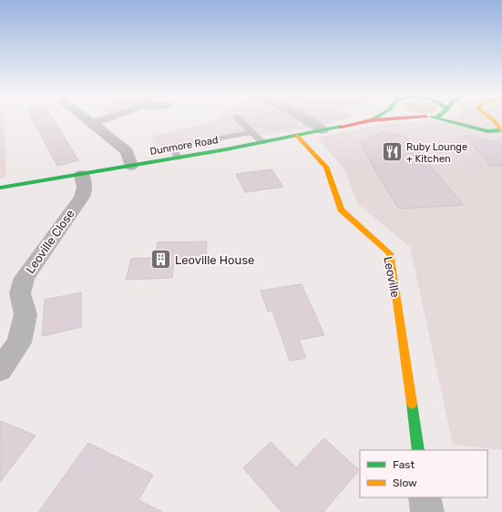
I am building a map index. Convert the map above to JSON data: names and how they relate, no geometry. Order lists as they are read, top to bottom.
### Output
{
  "streets": {
    "main road": ["Dunmore Road", "Leoville"],
    "street": ["Leoville Close"]
  },
  "crossings": [
    ["Dunmore Road", "Leoville Close"],
    ["Dunmore Road", "Leoville"]
  ],
  "places": {
    "restaurant": ["Ruby Lounge + Kitchen"],
    "building": ["Leoville House"]
  },
  "legend": ["Fast", "Slow"]
}
